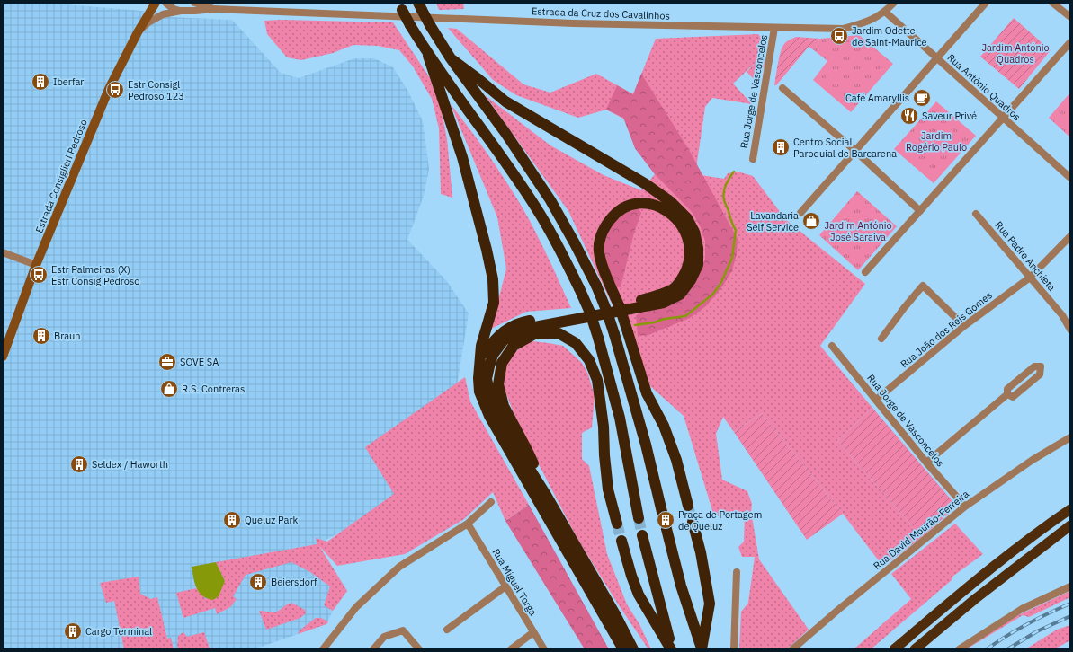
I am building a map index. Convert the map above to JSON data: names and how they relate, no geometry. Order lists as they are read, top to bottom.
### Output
{
  "streets": {
    "main road": ["Estrada Consiglieri Pedroso"],
    "street": [
      "Estrada da Cruz dos Cavalinhos",
      "Rua António Quadros",
      "Rua Jorge de Vasconcelos",
      "Rua Padre Anchieta",
      "Rua João dos Reis Gomes",
      "Rua David Mourão-Ferreira",
      "Rua Miguel Torga"
    ]
  },
  "crossings": [
    ["Estrada da Cruz dos Cavalinhos", "Rua António Quadros"],
    ["Estrada da Cruz dos Cavalinhos", "Rua Jorge de Vasconcelos"],
    ["Estrada da Cruz dos Cavalinhos", "Estrada Consiglieri Pedroso"],
    ["Rua Jorge de Vasconcelos", "Rua João dos Reis Gomes"],
    ["Rua Jorge de Vasconcelos", "Rua David Mourão-Ferreira"],
    ["Rua Padre Anchieta", "Rua João dos Reis Gomes"]
  ],
  "parks": ["Jardim António Quadros", "Jardim Rogério Paulo", "Jardim António José Saraiva"],
  "places": {
    "bus stop": ["Jardim Odette de Saint-Maurice", "Estr Consigl Pedroso 123", "Estr Palmeiras (X) Estr Consig Pedroso"],
    "building": [
      "Iberfar",
      "Centro Social Paroquial de Barcarena",
      "Braun",
      "Seldex / Haworth",
      "Queluz Park",
      "Praça de Portagem de Queluz",
      "Beiersdorf",
      "Cargo Terminal"
    ],
    "cafe": ["Café Amaryllis"],
    "restaurant": ["Saveur Privé"],
    "shop": ["Lavandaria Self Service", "R.S. Contreras"],
    "office": ["SOVE SA"]
  }
}
